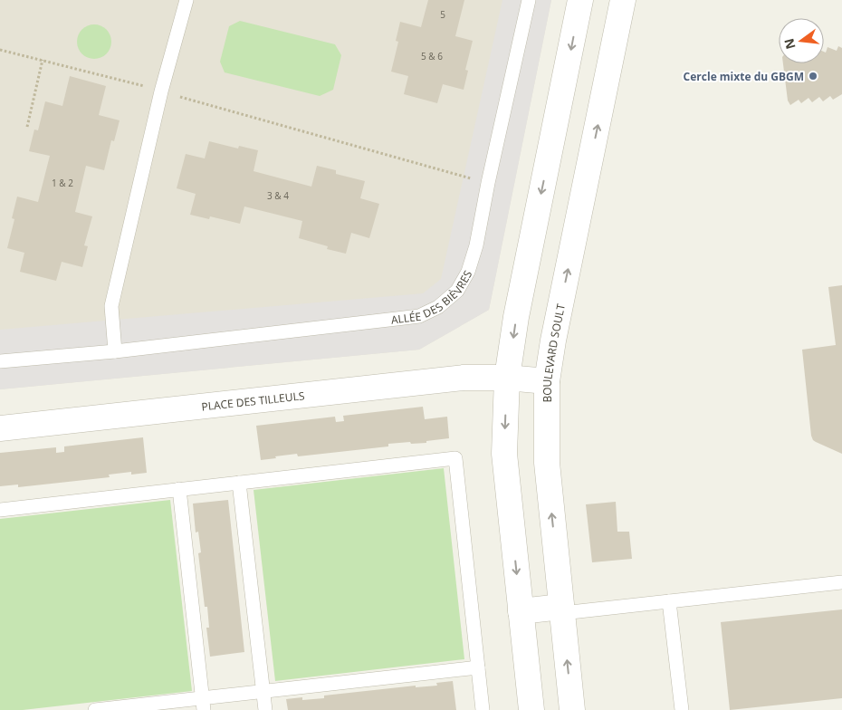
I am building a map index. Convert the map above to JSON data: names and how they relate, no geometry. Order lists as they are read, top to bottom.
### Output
{
  "streets": {
    "street": ["BOULEVARD SOULT", "PLACE DES TILLEULS"],
    "lane": ["ALLÉE DES BIÈVRES"]
  },
  "crossings": [
    ["BOULEVARD SOULT", "PLACE DES TILLEULS"]
  ],
  "places": ["Cercle mixte du GBGM"],
  "house_numbers": [
    "5",
    "5 & 6",
    "1 & 2",
    "3 & 4"
  ],
  "north": "left"
}
